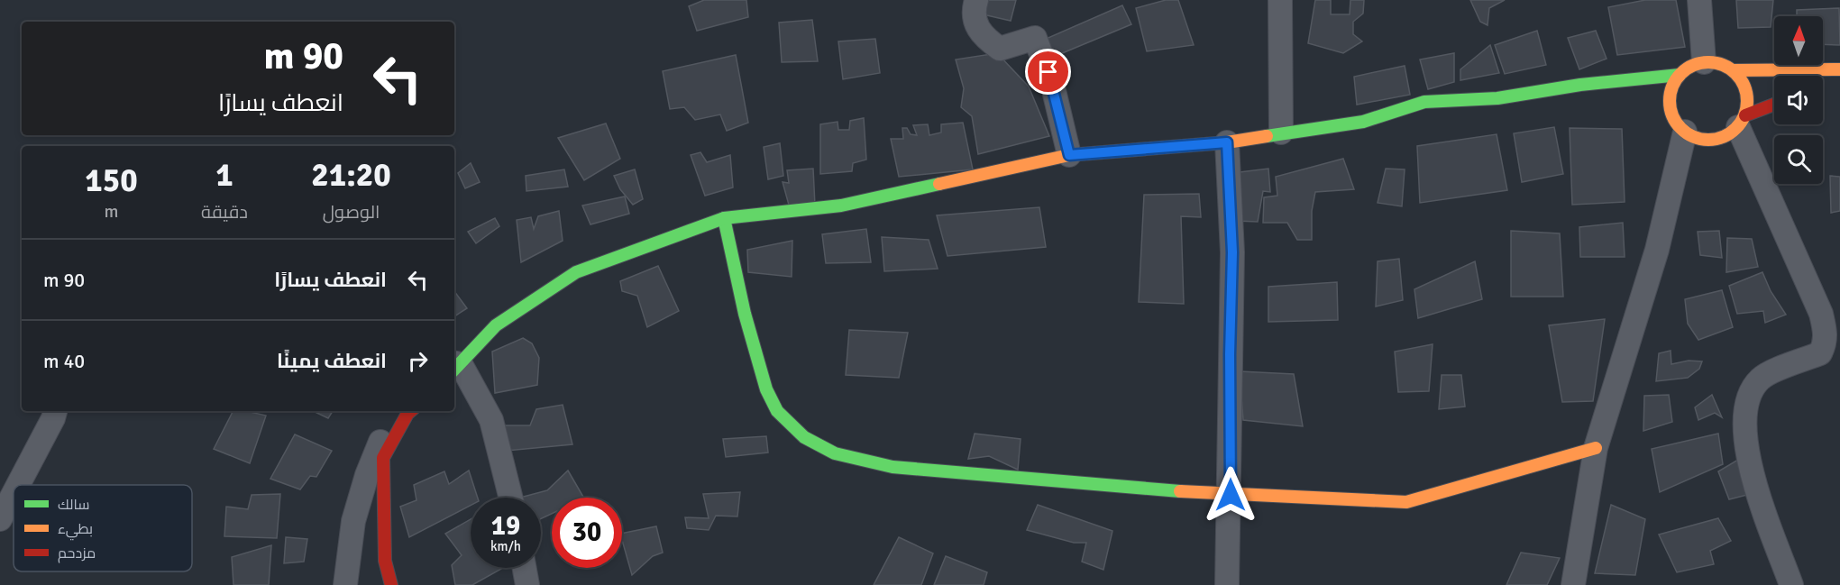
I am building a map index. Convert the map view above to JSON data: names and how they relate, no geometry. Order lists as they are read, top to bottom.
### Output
{
  "legend": ["سالك", "بطيء", "مزدحم"],
  "north": "top",
  "page": {
    "turn": ["90 m", "انعطف يسارًا"],
    "eta": [
      "21:20",
      "الوصول",
      "1",
      "دقيقة",
      "150",
      "m"
    ],
    "list": [
      {
        "name": "انعطف يسارًا",
        "value": "90 m"
      },
      {
        "name": "انعطف يمينًا",
        "value": "40 m"
      }
    ],
    "speed": "19 km/h",
    "limit": "30"
  }
}
